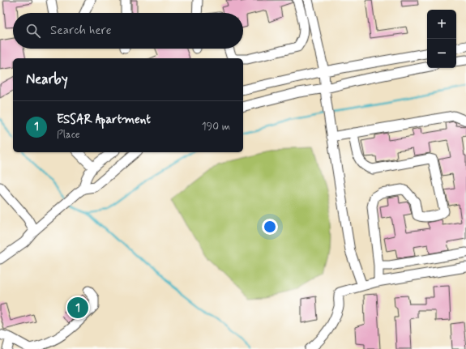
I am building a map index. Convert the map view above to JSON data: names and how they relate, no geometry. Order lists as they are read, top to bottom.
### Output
{
  "page": {
    "map_buttons": ["+", "−"],
    "search": "Search here",
    "heading": "Nearby",
    "list": [
      {
        "mark": "1",
        "name": "ESSAR Apartment",
        "note": "Place",
        "value": "190 m"
      }
    ],
    "pins": "1"
  }
}
